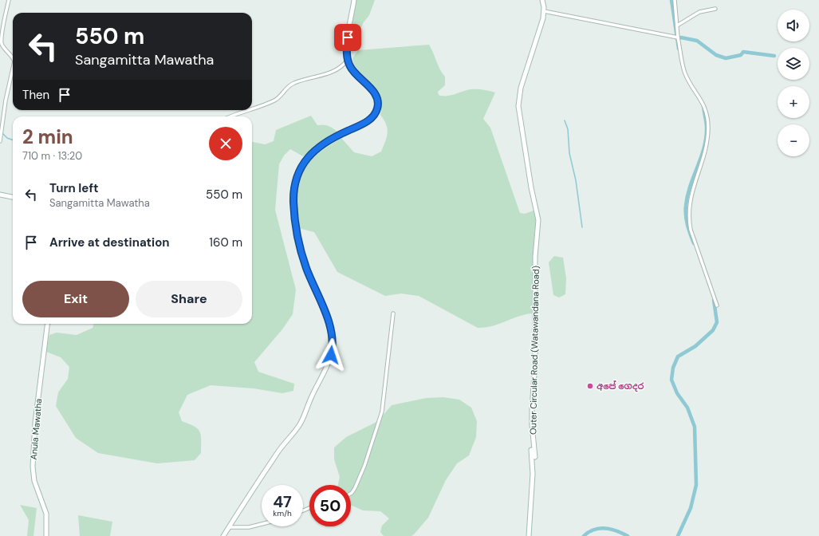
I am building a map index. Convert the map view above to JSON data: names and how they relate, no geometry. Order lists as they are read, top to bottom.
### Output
{
  "streets": {
    "main road": ["Outer Circular Road (Watawandana Road)", "Anula Mawatha"]
  },
  "places": ["අපේ ගෙදර"],
  "page": {
    "map_buttons": ["+", "−"],
    "turn": ["550 m", "Sangamitta Mawatha"],
    "then": "Then",
    "heading": ["2 min", "710 m · 13:20"],
    "list": [
      {
        "name": "Turn left",
        "note": "Sangamitta Mawatha",
        "value": "550 m"
      },
      {
        "name": "Arrive at destination",
        "value": "160 m"
      }
    ],
    "buttons": ["Exit", "Share"],
    "speed": "47 km/h",
    "limit": "50"
  }
}
